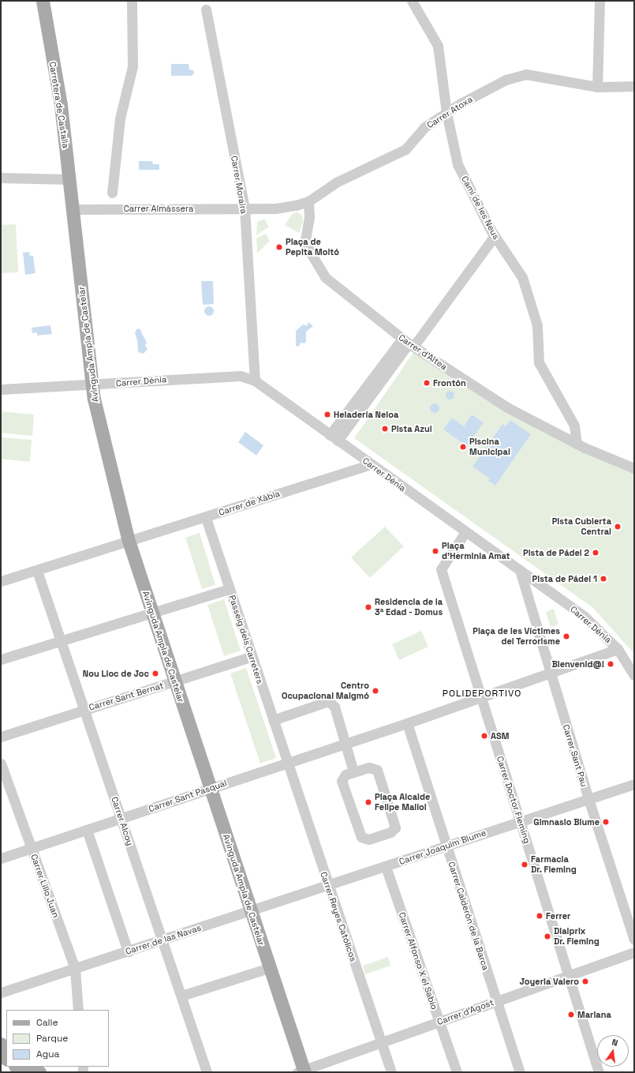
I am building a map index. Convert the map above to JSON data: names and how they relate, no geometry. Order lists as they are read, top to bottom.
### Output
{
  "streets": {
    "main road": ["Carretera de Castalla", "Avinguda Ampla de Castelar"],
    "street": [
      "Carrer Atoxa",
      "Carrer Moraira",
      "Camí de les Neus",
      "Carrer Almàssera",
      "Carrer d'Altea",
      "Carrer Dénia",
      "Carrer de Xàbia",
      "Passeig dels Carreters",
      "Carrer Sant Bernat",
      "Carrer Sant Pau",
      "Carrer Sant Pasqual",
      "Carrer Doctor Fleming",
      "Carrer Alcoy",
      "Carrer Joaquim Blume",
      "Carrer Lillo Juan",
      "Carrer Calderón de la Barca",
      "Carrer Reyes Católicos",
      "Carrer de las Navas",
      "Carrer Alfonso X el Sabio",
      "Carrer d'Agost"
    ]
  },
  "crossings": [
    ["Carretera de Castalla", "Carrer Almàssera"],
    ["Carretera de Castalla", "Avinguda Ampla de Castelar"],
    ["Carrer Atoxa", "Carrer Moraira"],
    ["Carrer Atoxa", "Camí de les Neus"],
    ["Carrer Atoxa", "Carrer Almàssera"],
    ["Carrer Atoxa", "Carrer d'Altea"],
    ["Carrer Moraira", "Carrer Almàssera"],
    ["Carrer Moraira", "Carrer Dénia"],
    ["Camí de les Neus", "Carrer d'Altea"],
    ["Carrer Almàssera", "Avinguda Ampla de Castelar"],
    ["Avinguda Ampla de Castelar", "Carrer Dénia"],
    ["Avinguda Ampla de Castelar", "Carrer de Xàbia"],
    ["Avinguda Ampla de Castelar", "Carrer Sant Bernat"],
    ["Avinguda Ampla de Castelar", "Carrer Sant Pasqual"],
    ["Avinguda Ampla de Castelar", "Carrer Joaquim Blume"],
    ["Avinguda Ampla de Castelar", "Carrer de las Navas"],
    ["Avinguda Ampla de Castelar", "Carrer d'Agost"],
    ["Carrer Dénia", "Carrer de Xàbia"],
    ["Carrer Dénia", "Carrer Sant Pau"],
    ["Carrer Dénia", "Carrer Sant Pasqual"],
    ["Carrer Dénia", "Carrer Doctor Fleming"],
    ["Carrer de Xàbia", "Passeig dels Carreters"],
    ["Carrer de Xàbia", "Carrer Alcoy"],
    ["Passeig dels Carreters", "Carrer Sant Bernat"],
    ["Passeig dels Carreters", "Carrer Sant Pasqual"],
    ["Passeig dels Carreters", "Carrer Reyes Católicos"],
    ["Carrer Sant Bernat", "Carrer Alcoy"],
    ["Carrer Sant Pau", "Carrer Sant Pasqual"],
    ["Carrer Sant Pau", "Carrer Joaquim Blume"],
    ["Carrer Sant Pasqual", "Carrer Doctor Fleming"],
    ["Carrer Sant Pasqual", "Carrer Alcoy"],
    ["Carrer Sant Pasqual", "Carrer Lillo Juan"],
    ["Carrer Sant Pasqual", "Carrer Calderón de la Barca"],
    ["Carrer Sant Pasqual", "Carrer Reyes Católicos"],
    ["Carrer Doctor Fleming", "Carrer Joaquim Blume"],
    ["Carrer Doctor Fleming", "Carrer d'Agost"],
    ["Carrer Alcoy", "Carrer de las Navas"],
    ["Carrer Joaquim Blume", "Carrer Calderón de la Barca"],
    ["Carrer Joaquim Blume", "Carrer Reyes Católicos"],
    ["Carrer Joaquim Blume", "Carrer de las Navas"],
    ["Carrer Joaquim Blume", "Carrer Alfonso X el Sabio"],
    ["Carrer Lillo Juan", "Carrer de las Navas"],
    ["Carrer Calderón de la Barca", "Carrer d'Agost"],
    ["Carrer Reyes Católicos", "Carrer d'Agost"],
    ["Carrer Alfonso X el Sabio", "Carrer d'Agost"]
  ],
  "districts": ["POLIDEPORTIVO"],
  "places": [
    "Plaça de Pepita Moltó",
    "Frontón",
    "Heladería Neloa",
    "Pista Azul",
    "Piscina Municipal",
    "Pista Cubierta Central",
    "Plaça d'Herminia Amat",
    "Pista de Pádel 2",
    "Pista de Pádel 1",
    "Residencia de la 3ª Edad - Domus",
    "Plaça de les Víctimes del Terrorisme",
    "Bienvenid@!",
    "Nou Lloc de Joc",
    "Centro Ocupacional Maigmó",
    "ASM",
    "Plaça Alcalde Felipe Mallol",
    "Gimnasio Blume",
    "Farmacia Dr. Fleming",
    "Ferrer",
    "Dialprix Dr. Fleming",
    "Joyeria Valero",
    "Mariana"
  ],
  "legend": ["Calle", "Parque", "Agua"],
  "north": "top"
}
